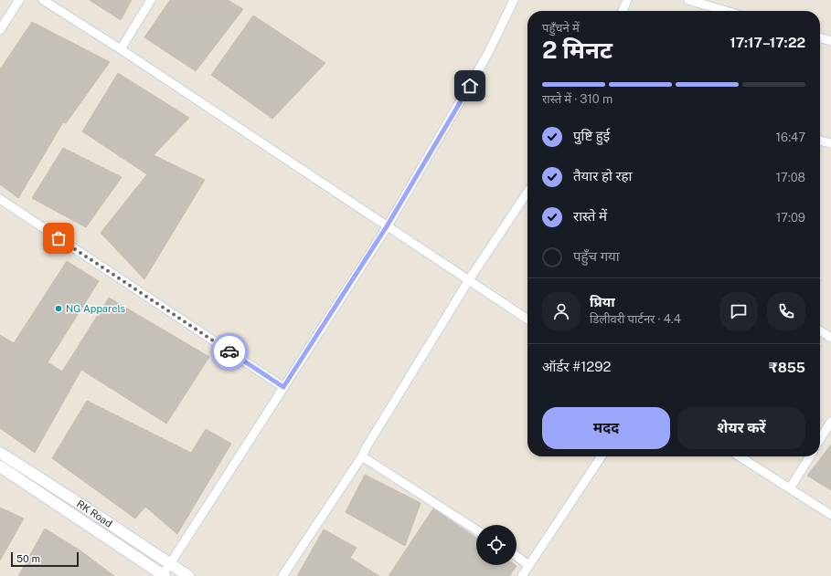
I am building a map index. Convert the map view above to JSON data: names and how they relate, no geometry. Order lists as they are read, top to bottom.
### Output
{
  "streets": {
    "street": ["RK Road"]
  },
  "places": ["NG Apparels"],
  "scale_bar": "50 m",
  "page": {
    "heading": ["2 मिनट", "पहुँचने में", "17:17–17:22"],
    "panel": [
      "प्रिया",
      "डिलीवरी पार्टनर · 4.4",
      "ऑर्डर #1292",
      "₹855"
    ],
    "bar": "रास्ते में · 310 m",
    "list": [
      ["पुष्टि हुई", "16:47"],
      ["तैयार हो रहा", "17:08"],
      ["रास्ते में", "17:09"],
      "पहुँच गया"
    ],
    "buttons": ["मदद", "शेयर करें"],
    "scale": "50 m"
  }
}
